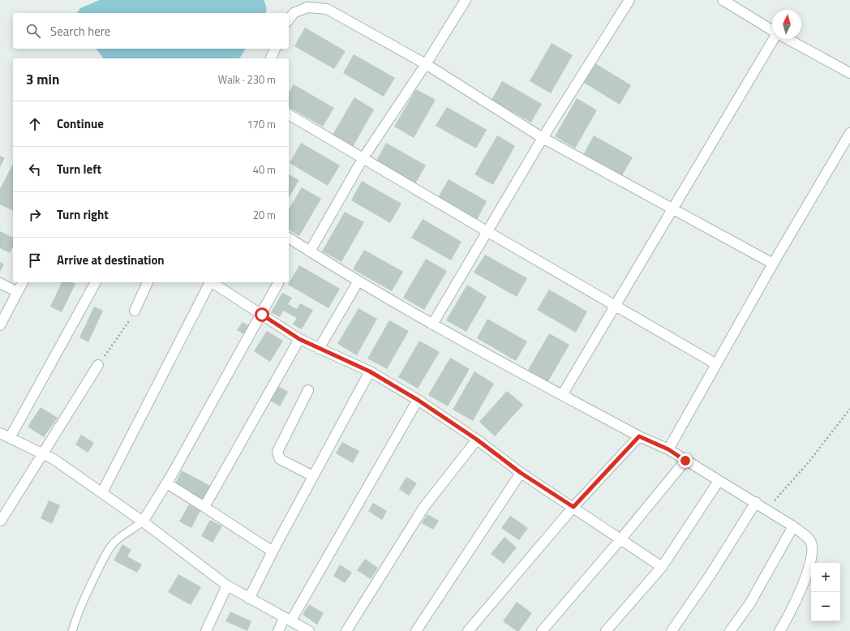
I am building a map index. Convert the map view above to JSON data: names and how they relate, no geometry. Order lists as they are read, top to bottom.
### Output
{
  "north": "top",
  "page": {
    "search": "Search here",
    "heading": ["3 min", "Walk · 230 m"],
    "list": [
      ["Continue", "170 m"],
      ["Turn left", "40 m"],
      ["Turn right", "20 m"],
      "Arrive at destination"
    ],
    "map_buttons": ["+", "−"]
  }
}
